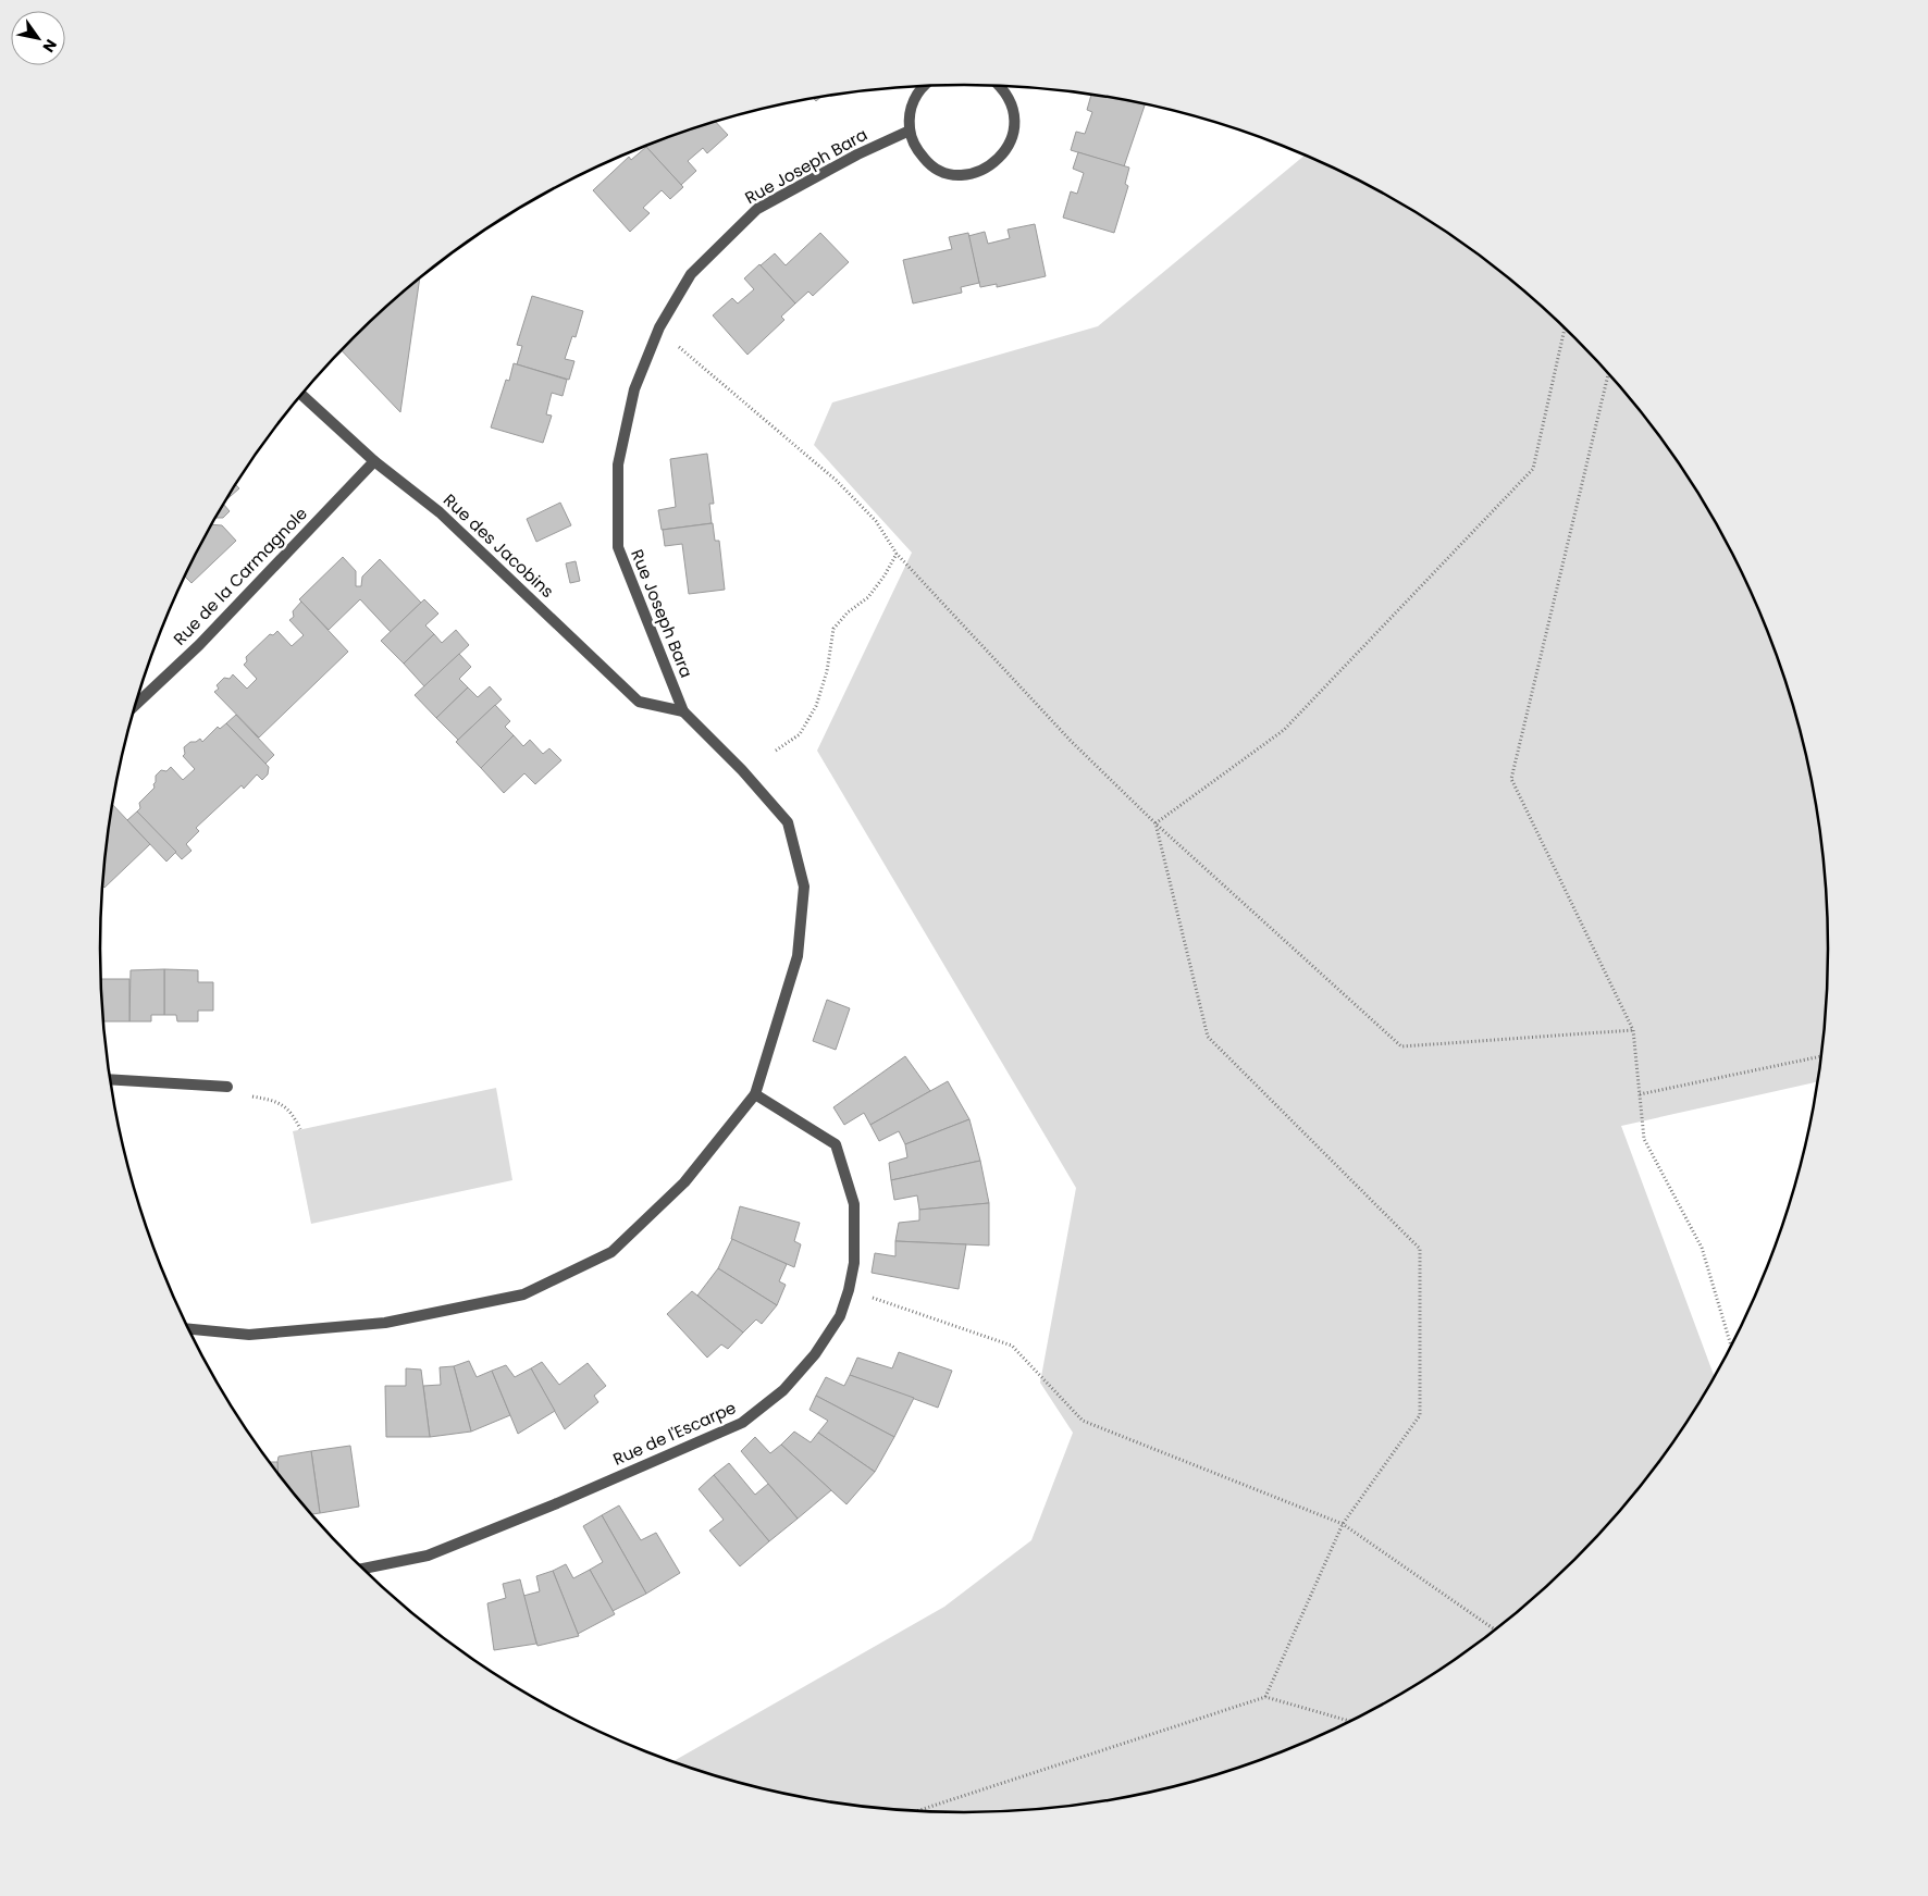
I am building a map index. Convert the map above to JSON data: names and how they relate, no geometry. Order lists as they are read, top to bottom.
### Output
{
  "streets": {
    "street": [
      "Rue Joseph Bara",
      "Rue des Jacobins",
      "Rue de la Carmagnole",
      "Rue de l'Escarpe"
    ]
  },
  "crossings": [
    ["Rue Joseph Bara", "Rue des Jacobins"],
    ["Rue Joseph Bara", "Rue de l'Escarpe"],
    ["Rue des Jacobins", "Rue de la Carmagnole"]
  ],
  "north": "bottom right"
}
